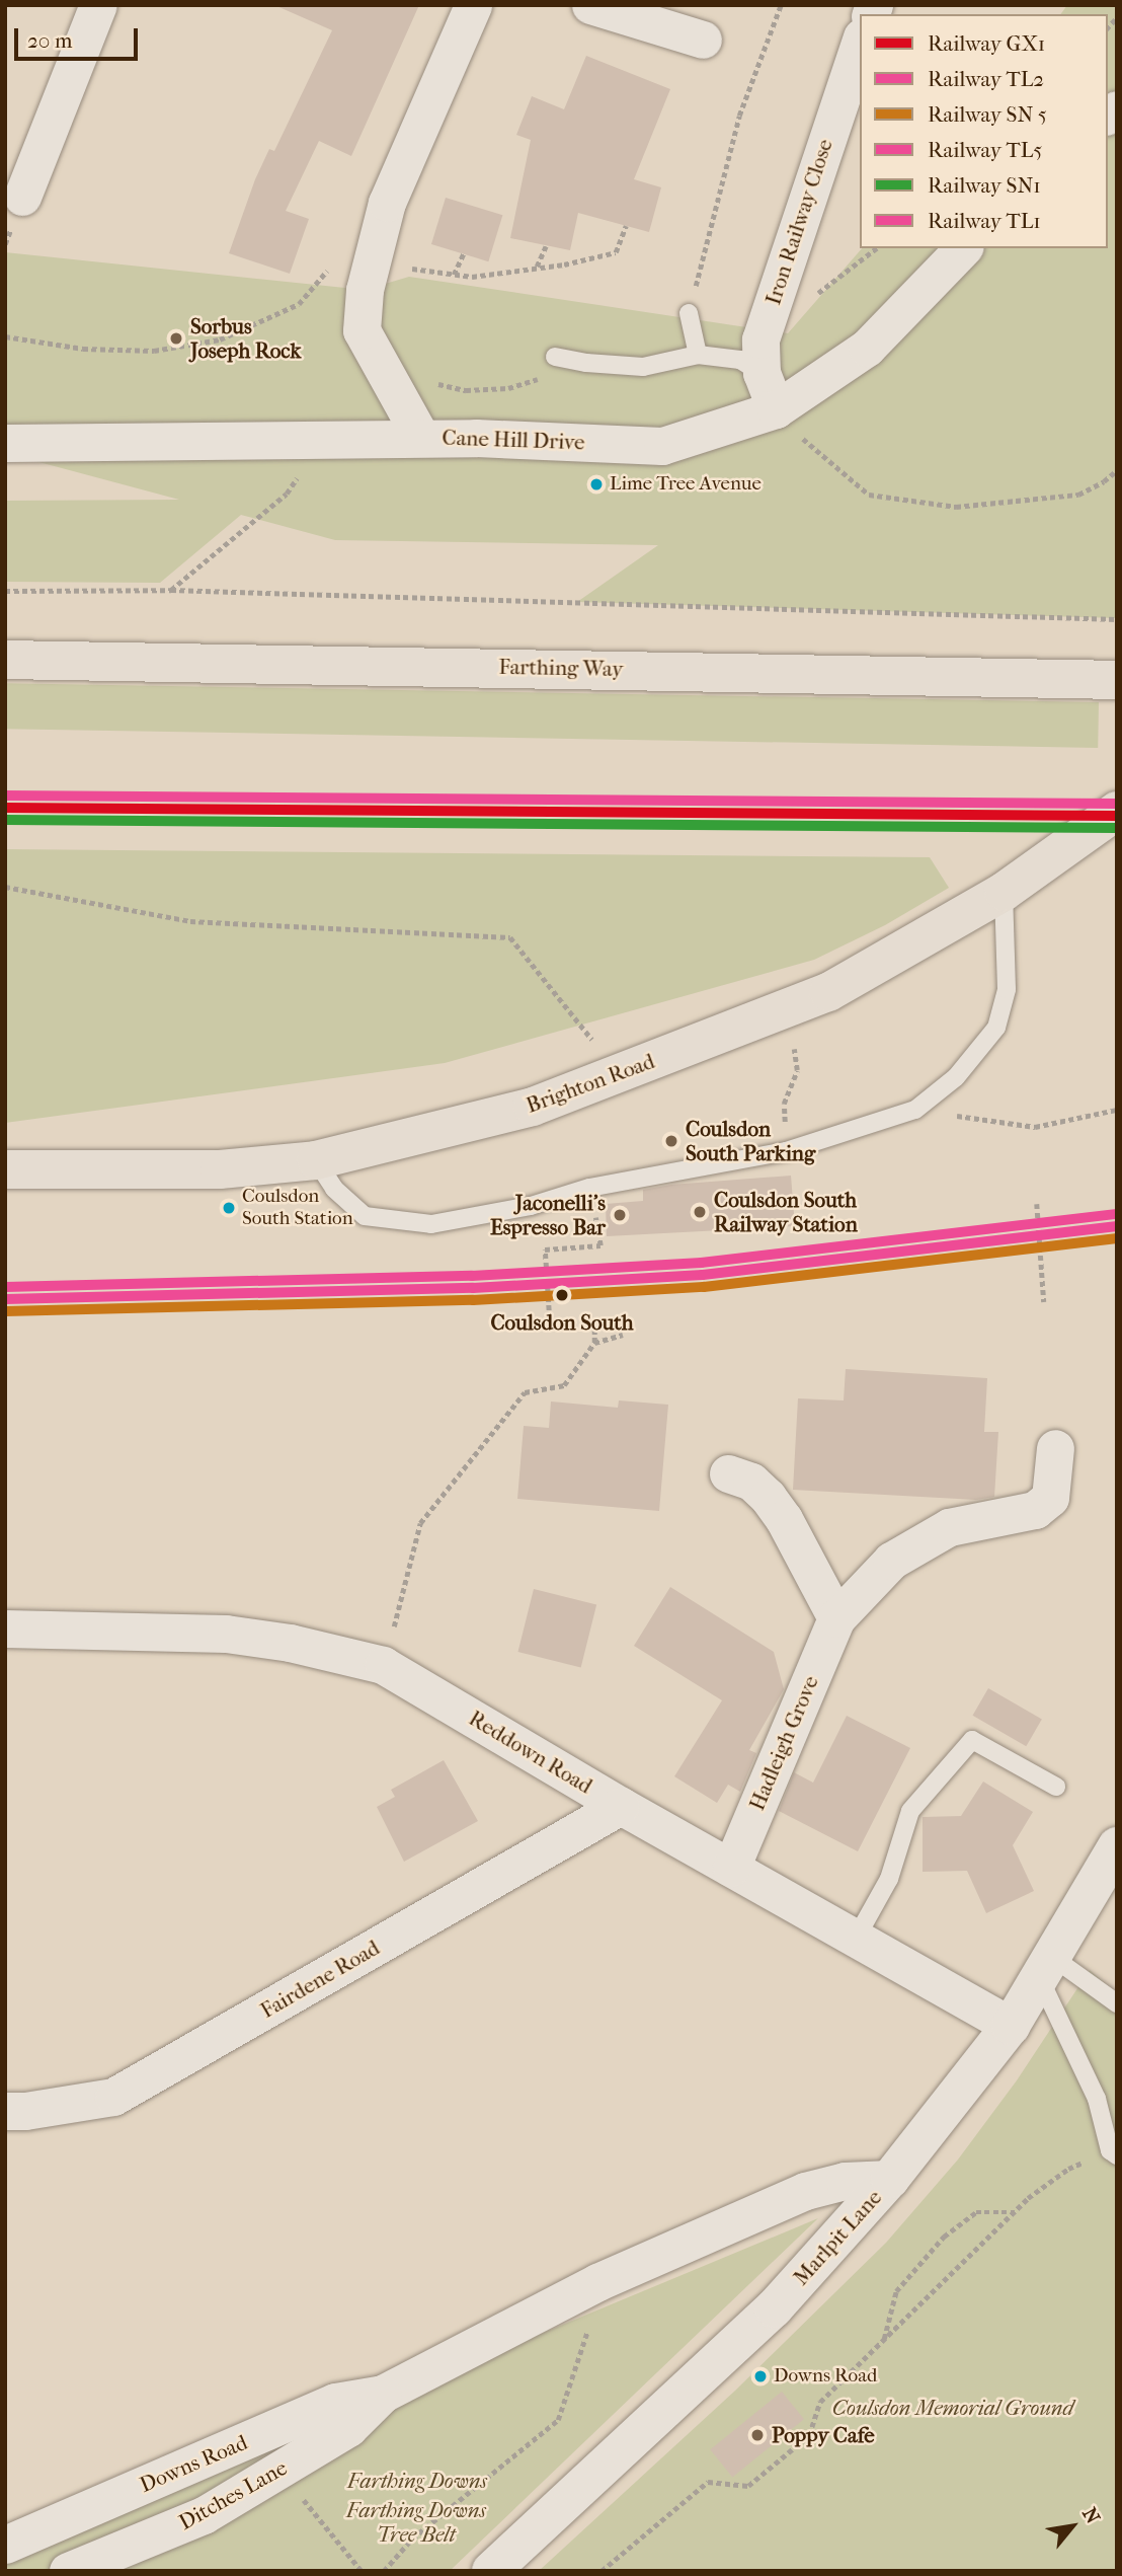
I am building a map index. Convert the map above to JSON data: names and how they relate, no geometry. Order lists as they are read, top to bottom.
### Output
{
  "streets": {
    "main road": ["Farthing Way", "Brighton Road", "Marlpit Lane"],
    "street": [
      "Iron Railway Close",
      "Cane Hill Drive",
      "Hadleigh Grove",
      "Reddown Road",
      "Fairdene Road",
      "Downs Road",
      "Ditches Lane"
    ]
  },
  "crossings": [
    ["Iron Railway Close", "Cane Hill Drive"],
    ["Hadleigh Grove", "Reddown Road"],
    ["Reddown Road", "Fairdene Road"],
    ["Reddown Road", "Marlpit Lane"],
    ["Marlpit Lane", "Downs Road"],
    ["Downs Road", "Ditches Lane"]
  ],
  "parks": ["Coulsdon Memorial Ground", "Farthing Downs", "Farthing Downs Tree Belt"],
  "places": [
    "Sorbus Joseph Rock",
    "Lime Tree Avenue",
    "Coulsdon South Parking",
    "Coulsdon South Station",
    "Coulsdon South Railway Station",
    "Jaconelli's Espresso Bar",
    "Coulsdon South",
    "Downs Road",
    "Poppy Cafe"
  ],
  "lines": [
    "rail line TL1",
    "rail line GX1",
    "rail line SN1",
    "rail line TL5",
    "rail line TL2"
  ],
  "legend": [
    "Railway GX1",
    "Railway TL2",
    "Railway SN 5",
    "Railway TL5",
    "Railway SN1",
    "Railway TL1"
  ],
  "scale_bar": "20 m",
  "north": "top right"
}
